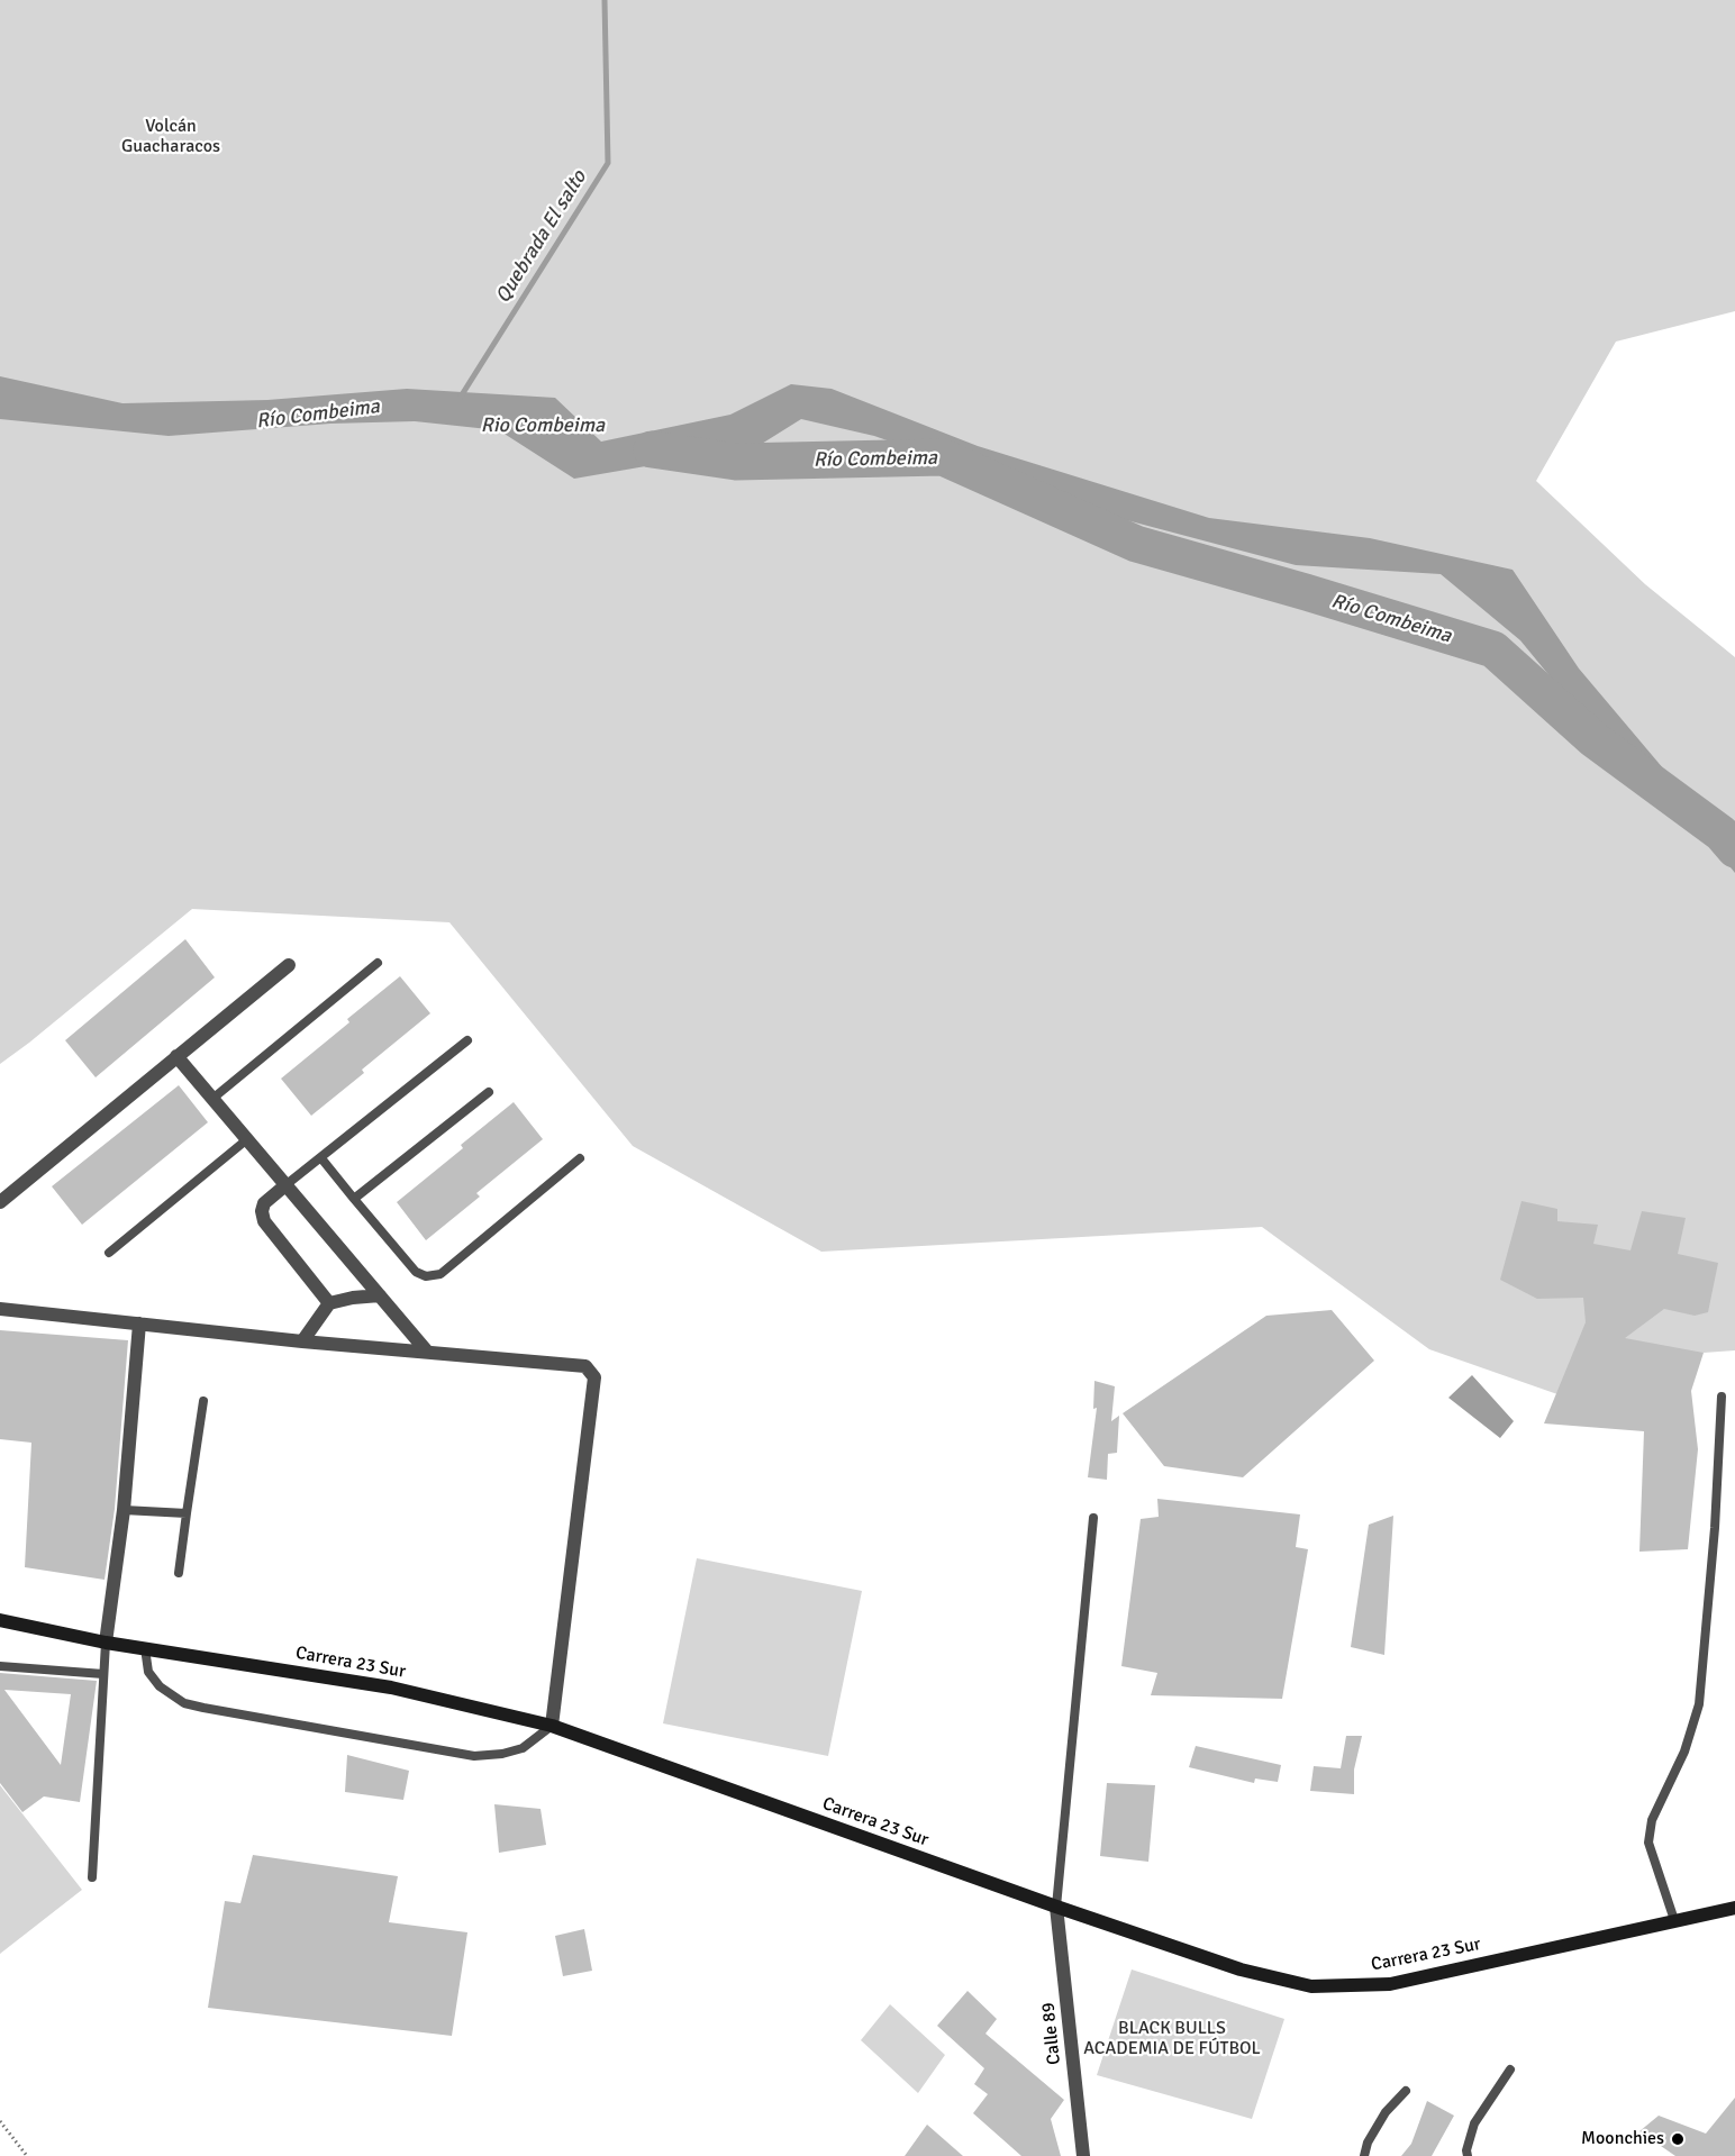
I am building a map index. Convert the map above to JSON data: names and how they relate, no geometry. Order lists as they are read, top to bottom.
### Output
{
  "streets": {
    "main road": ["Carrera 23 Sur"],
    "street": ["Calle 89"]
  },
  "crossings": [
    ["Carrera 23 Sur", "Calle 89"]
  ],
  "water": ["Quebrada El salto", "Río Combeima", "Rio Combeima"],
  "parks": ["Volcán Guacharacos", "BLACK BULLS ACADEMIA DE FÚTBOL"],
  "places": ["Moonchies"]
}
